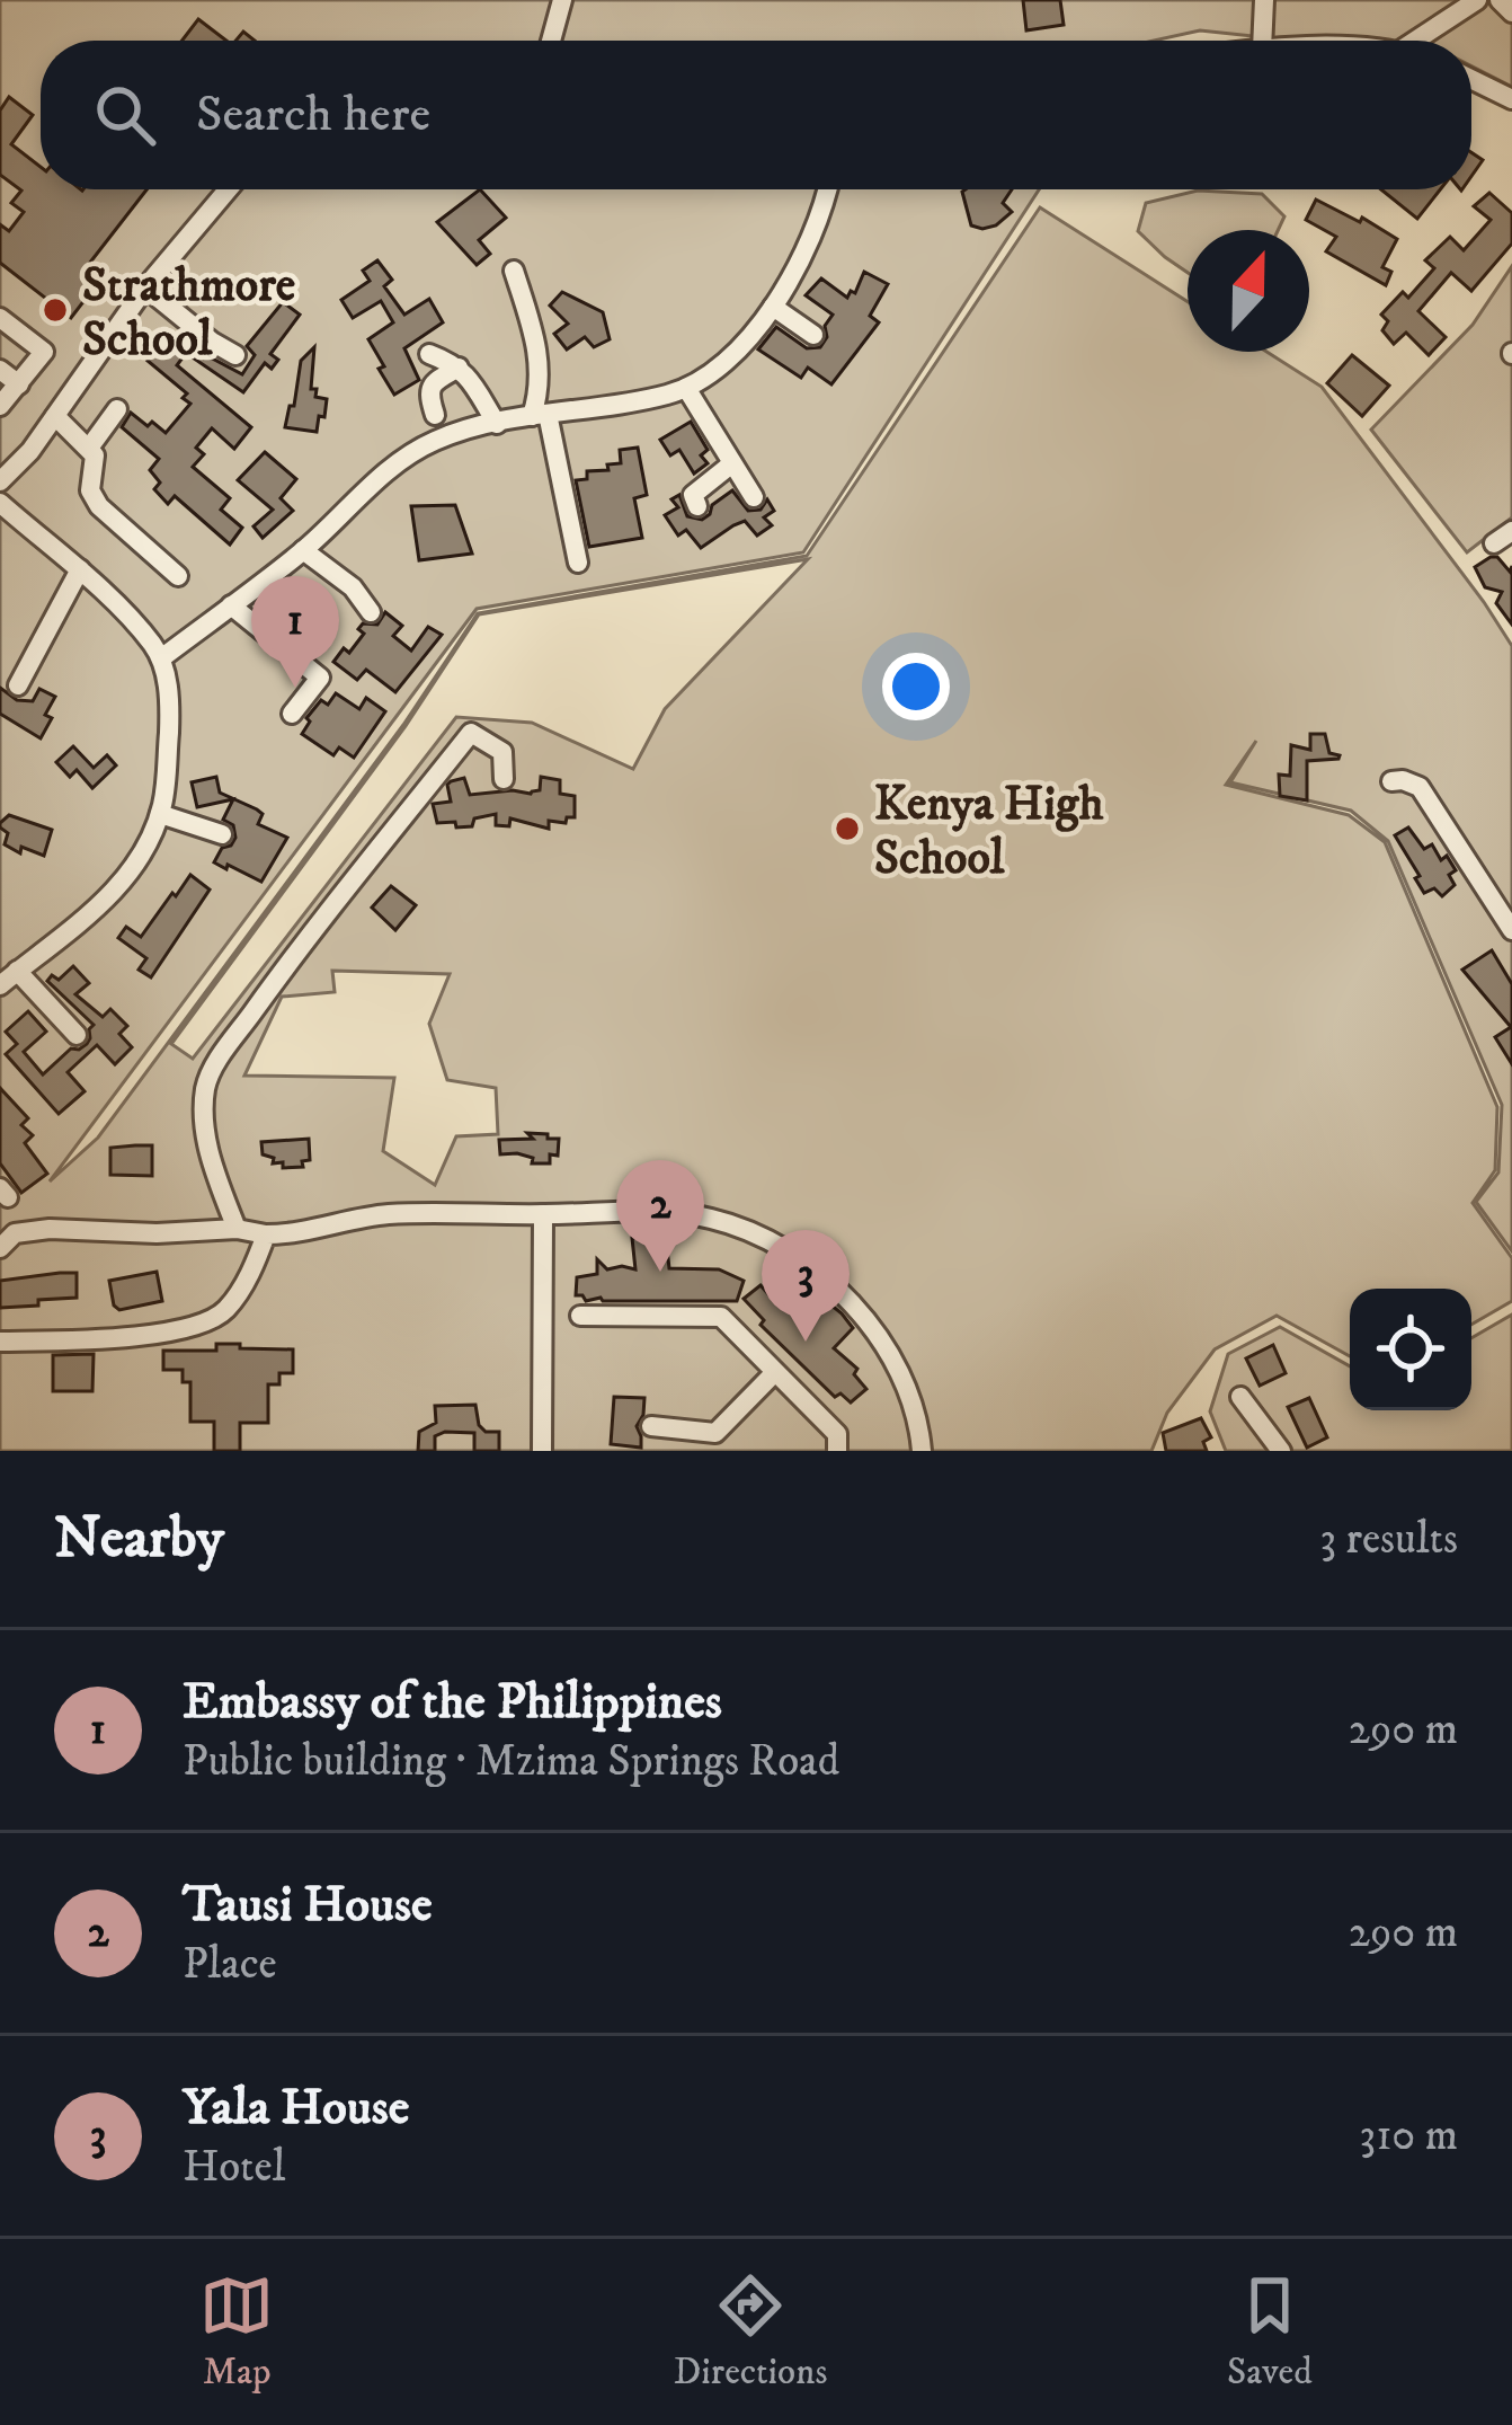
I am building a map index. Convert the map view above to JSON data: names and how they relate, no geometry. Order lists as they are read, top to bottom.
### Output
{
  "places": ["Strathmore School", "Kenya High School"],
  "north": "top",
  "page": {
    "search": "Search here",
    "pins": ["1", "2", "3"],
    "heading": ["Nearby", "3 results"],
    "list": [
      {
        "mark": "1",
        "name": "Embassy of the Philippines",
        "note": "Public building · Mzima Springs Road",
        "value": "290 m"
      },
      {
        "mark": "2",
        "name": "Tausi House",
        "note": "Place",
        "value": "290 m"
      },
      {
        "mark": "3",
        "name": "Yala House",
        "note": "Hotel",
        "value": "310 m"
      }
    ],
    "nav": ["Map", "Directions", "Saved"]
  }
}
